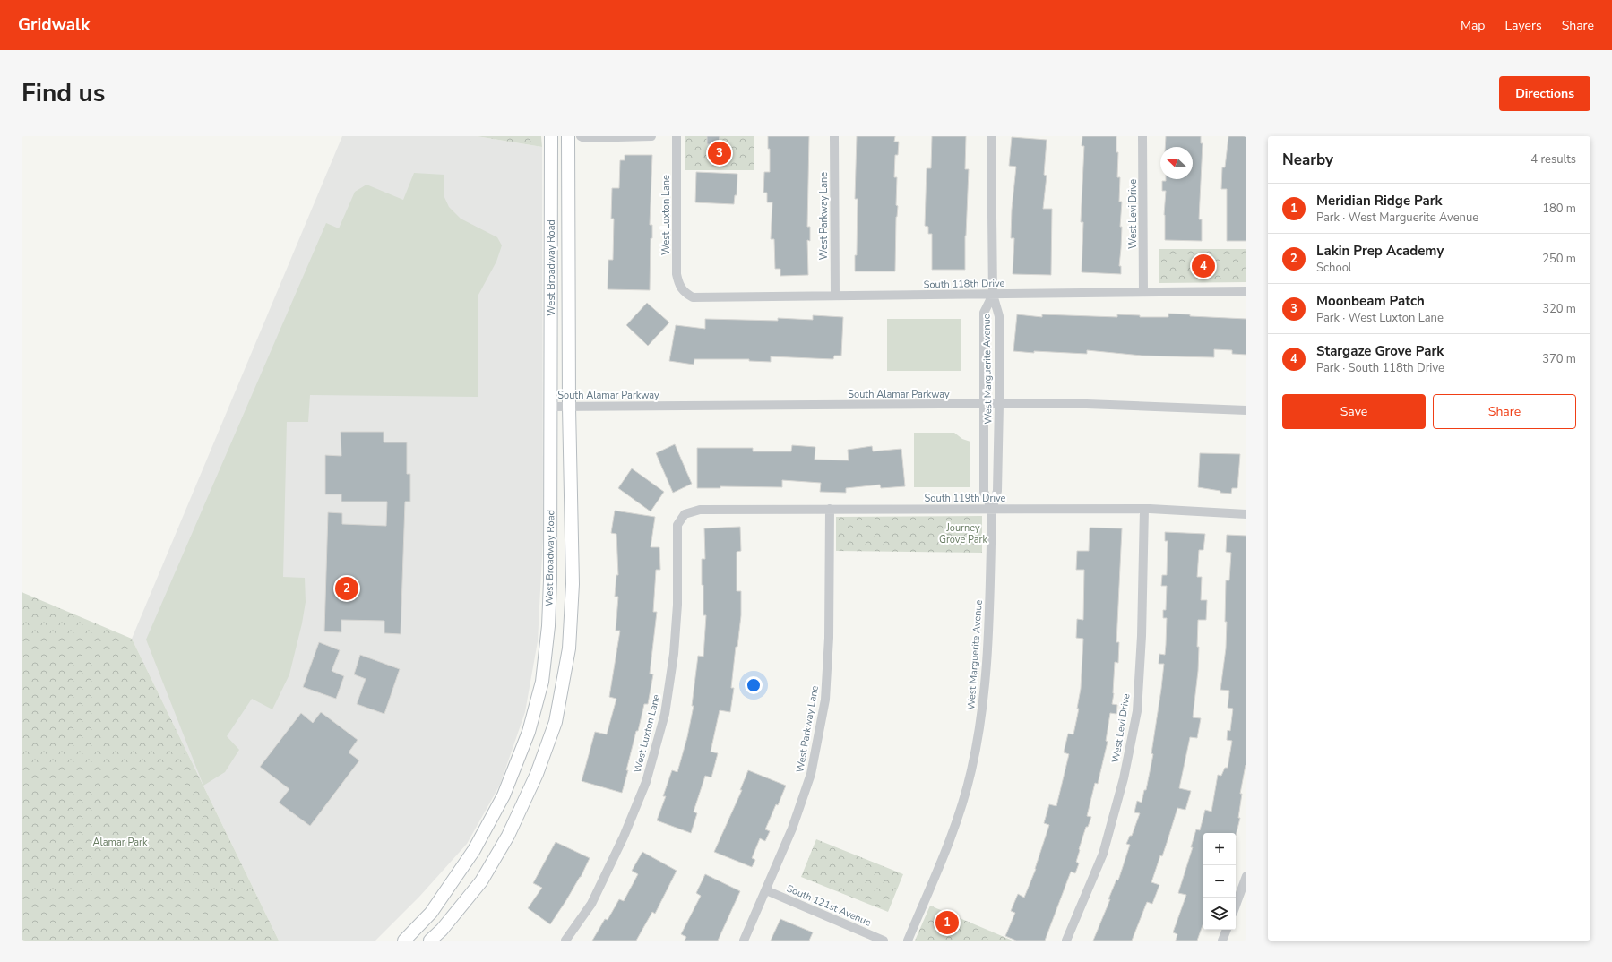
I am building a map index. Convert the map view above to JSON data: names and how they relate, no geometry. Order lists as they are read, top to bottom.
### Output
{
  "streets": {
    "main road": ["West Broadway Road"],
    "street": [
      "West Levi Drive",
      "West Luxton Lane",
      "West Parkway Lane",
      "South 118th Drive",
      "West Marguerite Avenue",
      "South Alamar Parkway",
      "South 119th Drive",
      "South 121st Avenue"
    ]
  },
  "crossings": [
    ["West Levi Drive", "South 118th Drive"],
    ["West Levi Drive", "South 119th Drive"],
    ["West Luxton Lane", "South 118th Drive"],
    ["West Luxton Lane", "South 119th Drive"],
    ["West Parkway Lane", "South 118th Drive"],
    ["West Parkway Lane", "South 119th Drive"],
    ["West Parkway Lane", "South 121st Avenue"],
    ["West Broadway Road", "South Alamar Parkway"],
    ["South 118th Drive", "West Marguerite Avenue"],
    ["West Marguerite Avenue", "South Alamar Parkway"],
    ["West Marguerite Avenue", "South 119th Drive"]
  ],
  "parks": ["Journey Grove Park", "Alamar Park"],
  "north": "top left",
  "page": {
    "header": "Gridwalk",
    "nav": ["Map", "Layers", "Share"],
    "title": "Find us",
    "buttons": [
      "Directions",
      ["Save", "Share"]
    ],
    "heading": ["Nearby", "4 results"],
    "pins": [
      "3",
      "4",
      "2",
      "1"
    ],
    "list": [
      {
        "mark": "1",
        "name": "Meridian Ridge Park",
        "note": "Park · West Marguerite Avenue",
        "value": "180 m"
      },
      {
        "mark": "2",
        "name": "Lakin Prep Academy",
        "note": "School",
        "value": "250 m"
      },
      {
        "mark": "3",
        "name": "Moonbeam Patch",
        "note": "Park · West Luxton Lane",
        "value": "320 m"
      },
      {
        "mark": "4",
        "name": "Stargaze Grove Park",
        "note": "Park · South 118th Drive",
        "value": "370 m"
      }
    ],
    "map_buttons": ["+", "−"]
  }
}
